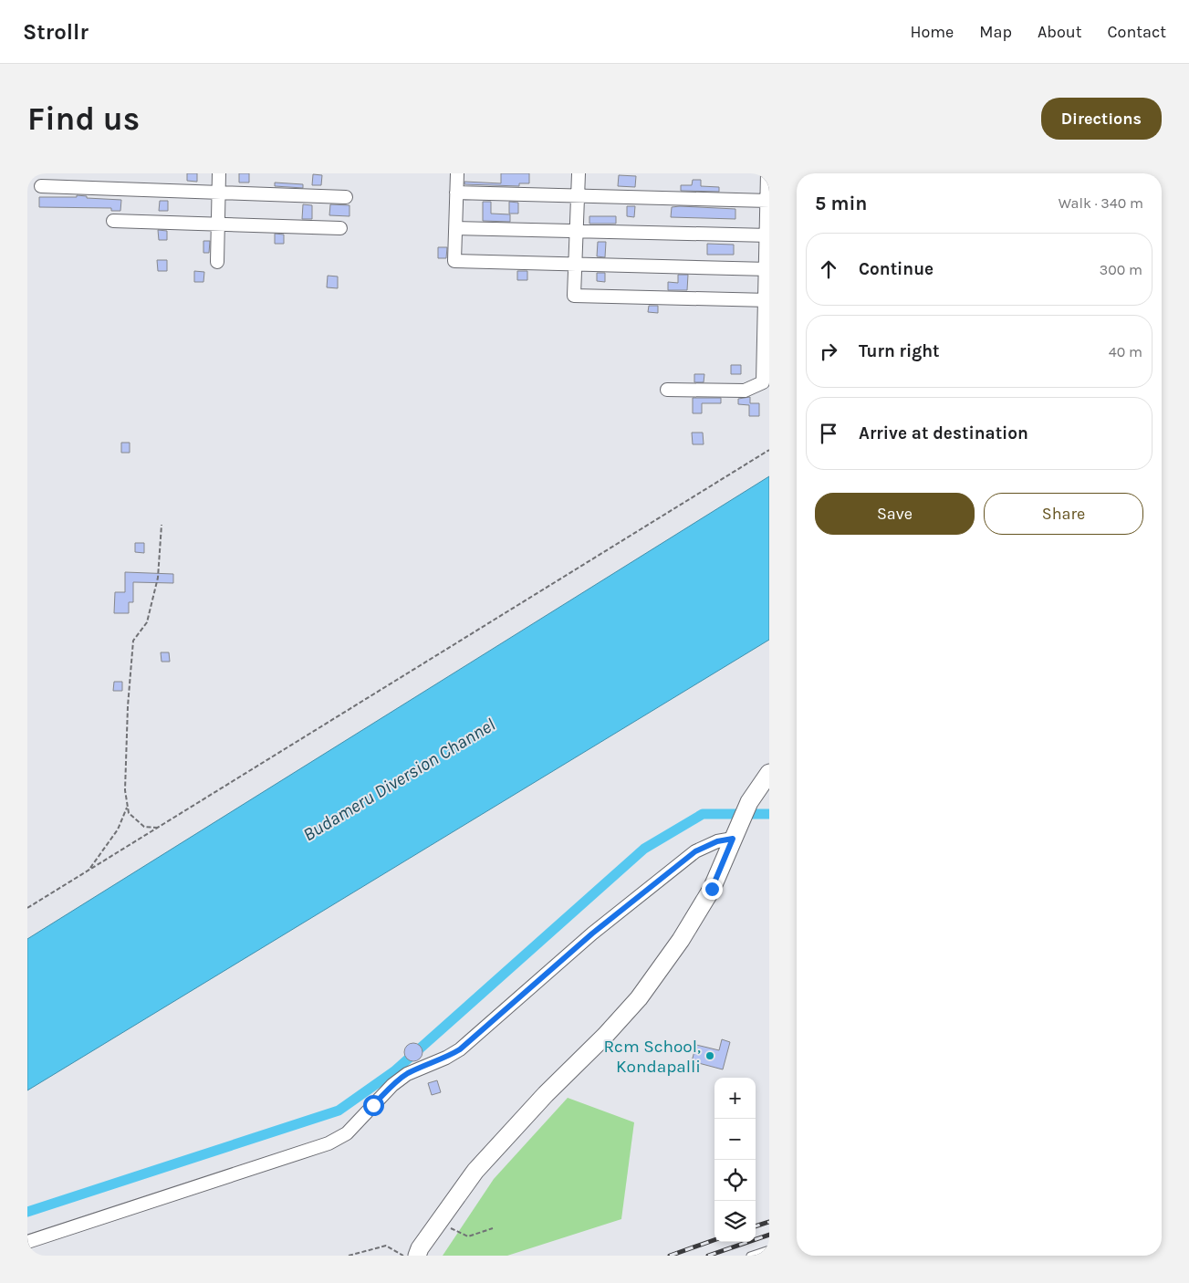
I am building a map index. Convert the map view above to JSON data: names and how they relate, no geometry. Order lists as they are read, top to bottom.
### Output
{
  "water": ["Budameru Diversion Channel"],
  "places": ["Rcm School, Kondapalli"],
  "page": {
    "header": "Strollr",
    "nav": [
      "Home",
      "Map",
      "About",
      "Contact"
    ],
    "buttons": [
      "Directions",
      ["Save", "Share"]
    ],
    "title": "Find us",
    "heading": ["5 min", "Walk · 340 m"],
    "list": [
      ["Continue", "300 m"],
      ["Turn right", "40 m"],
      "Arrive at destination"
    ],
    "map_buttons": ["+", "−"]
  }
}
